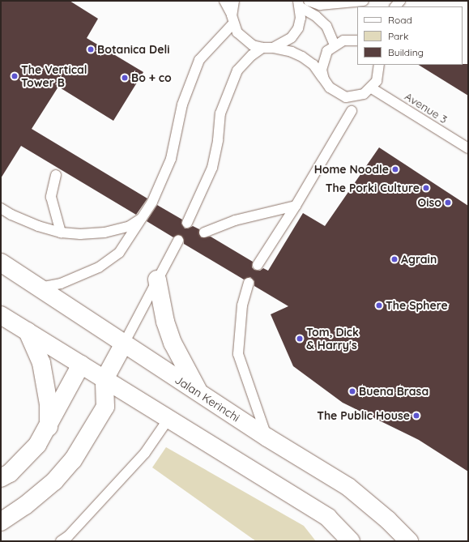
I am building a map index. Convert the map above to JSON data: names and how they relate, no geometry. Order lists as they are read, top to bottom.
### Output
{
  "streets": {
    "main road": ["Jalan Kerinchi"],
    "lane": ["Avenue 3"]
  },
  "places": [
    "Botanica Deli",
    "The Vertical Tower B",
    "Bo + co",
    "Home Noodle",
    "The Porki Culture",
    "Oiso",
    "Agrain",
    "The Sphere",
    "Tom, Dick & Harry's",
    "Buena Brasa",
    "The Public House"
  ],
  "legend": ["Road", "Park", "Building"]
}
